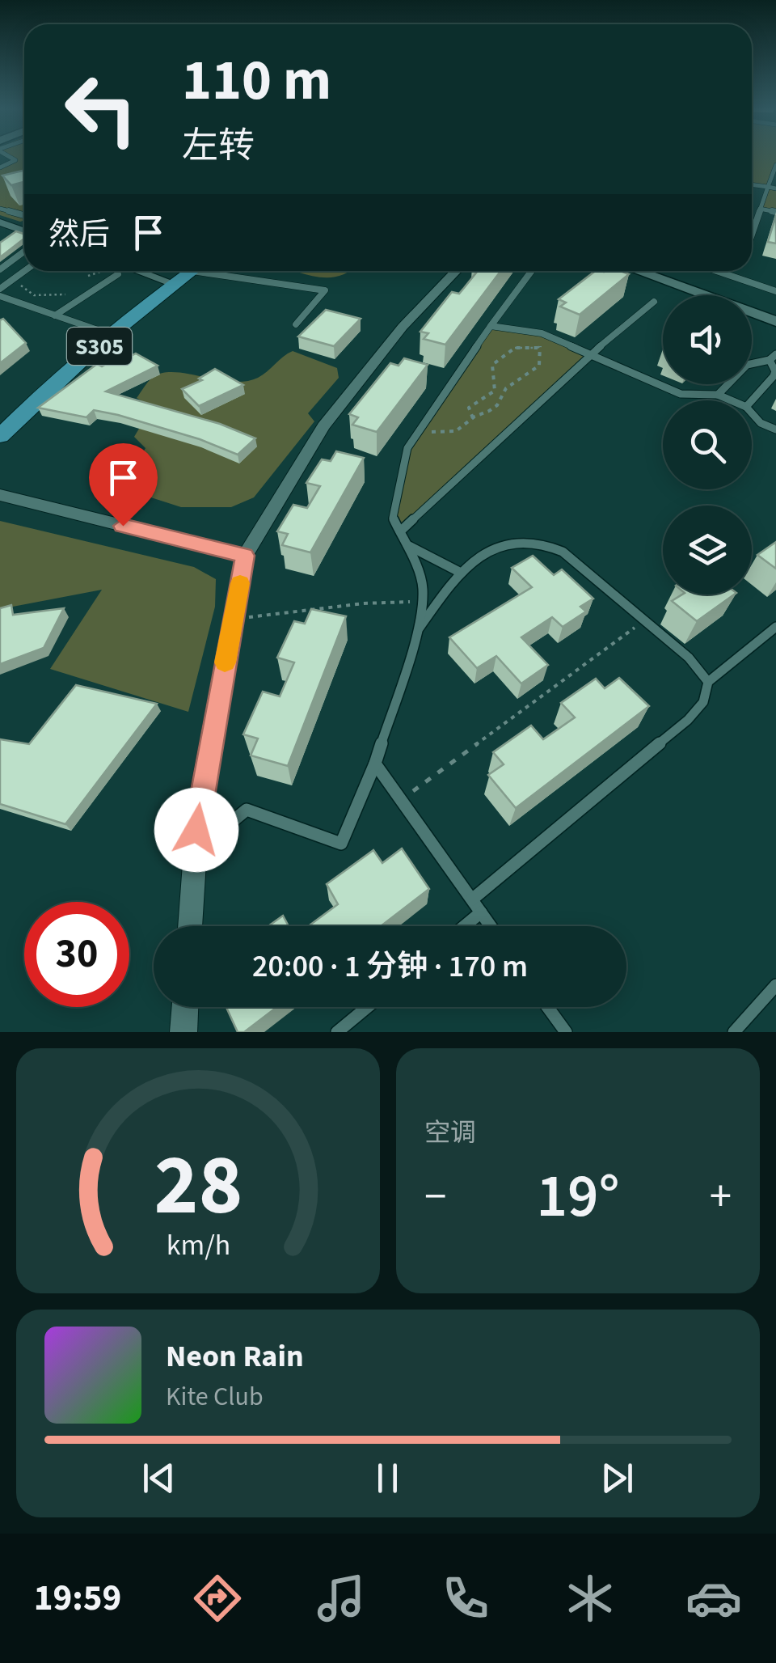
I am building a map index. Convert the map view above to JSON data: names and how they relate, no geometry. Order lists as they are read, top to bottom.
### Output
{
  "streets": {
    "main road": ["S305"]
  },
  "page": {
    "turn": ["110 m", "左转"],
    "then": "然后",
    "limit": "30",
    "trip": "20:00 · 1 分钟 · 170 m",
    "tile": "空调",
    "heat": ["−", "19°", "+"],
    "song": ["Neon Rain", "Kite Club"],
    "tabs": "19:59",
    "gauge": ["28", "km/h"]
  }
}
